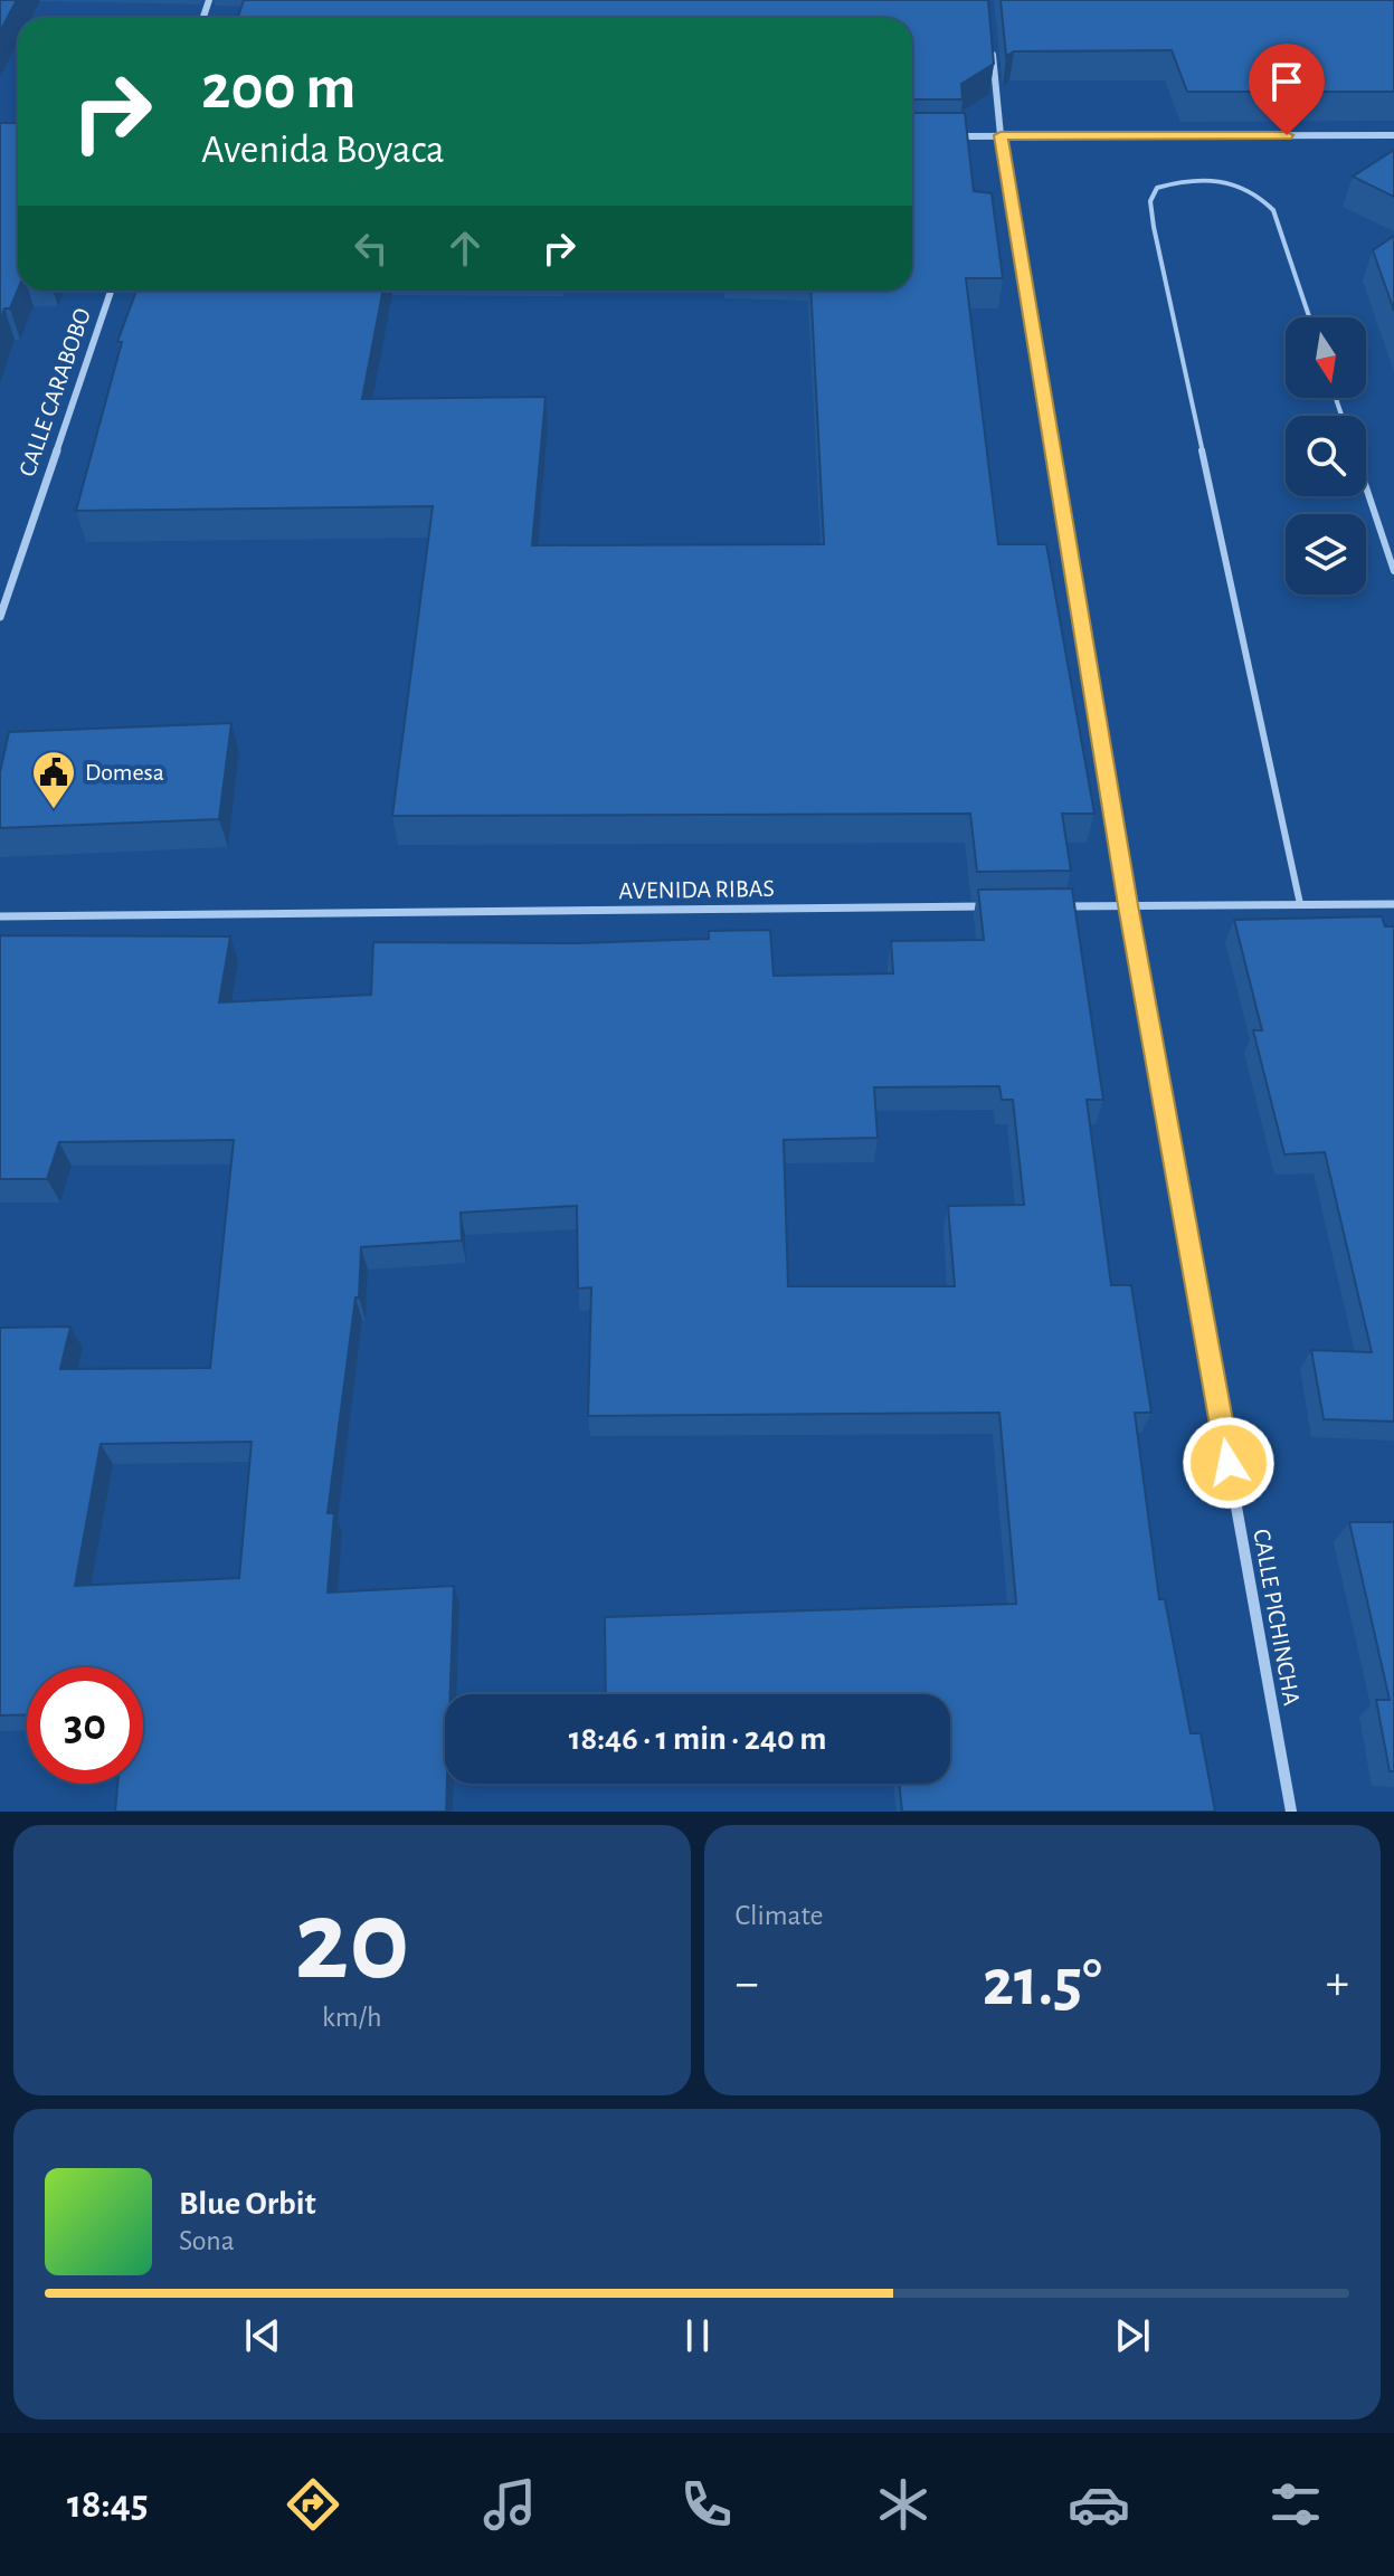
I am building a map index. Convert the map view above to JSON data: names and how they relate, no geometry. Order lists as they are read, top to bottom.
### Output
{
  "streets": {
    "street": ["CALLE CARABOBO", "AVENIDA RIBAS", "CALLE PICHINCHA"]
  },
  "places": {
    "public building": ["Domesa"]
  },
  "north": "bottom",
  "page": {
    "turn": ["200 m", "Avenida Boyaca"],
    "limit": "30",
    "trip": "18:46 · 1 min · 240 m",
    "tile": [
      ["20", "km/h"],
      "Climate"
    ],
    "heat": ["−", "21.5°", "+"],
    "song": ["Blue Orbit", "Sona"],
    "tabs": "18:45"
  }
}
